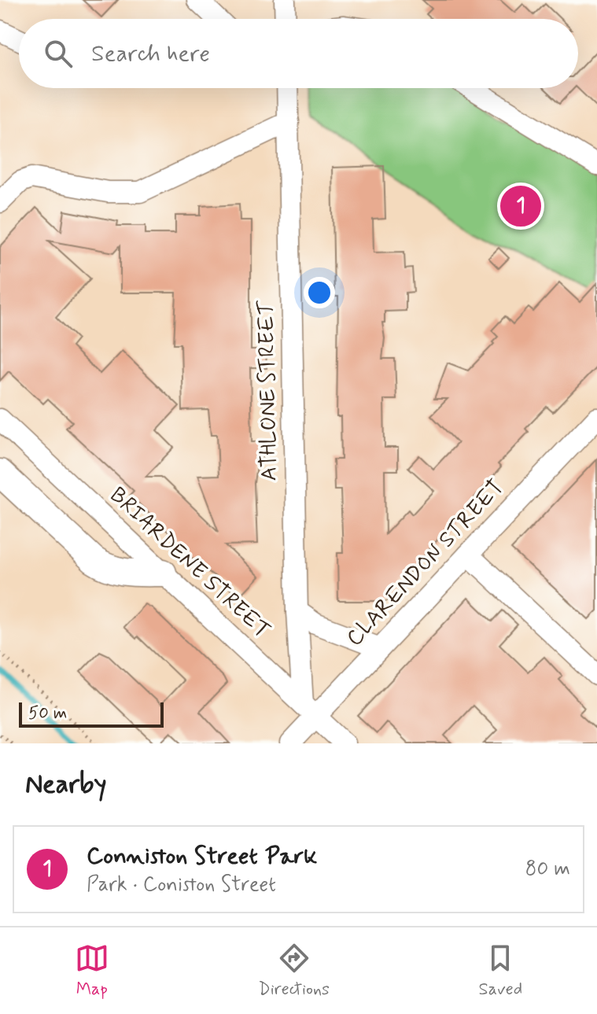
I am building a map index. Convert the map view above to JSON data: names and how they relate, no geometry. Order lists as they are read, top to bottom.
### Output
{
  "streets": {
    "street": ["ATHLONE STREET", "BRIARDENE STREET", "CLARENDON STREET"]
  },
  "crossings": [
    ["ATHLONE STREET", "BRIARDENE STREET"],
    ["ATHLONE STREET", "CLARENDON STREET"],
    ["BRIARDENE STREET", "CLARENDON STREET"]
  ],
  "scale_bar": "50 m",
  "page": {
    "search": "Search here",
    "pins": "1",
    "scale": "50 m",
    "heading": "Nearby",
    "list": [
      {
        "mark": "1",
        "name": "Conniston Street Park",
        "note": "Park · Coniston Street",
        "value": "80 m"
      }
    ],
    "nav": ["Map", "Directions", "Saved"]
  }
}
